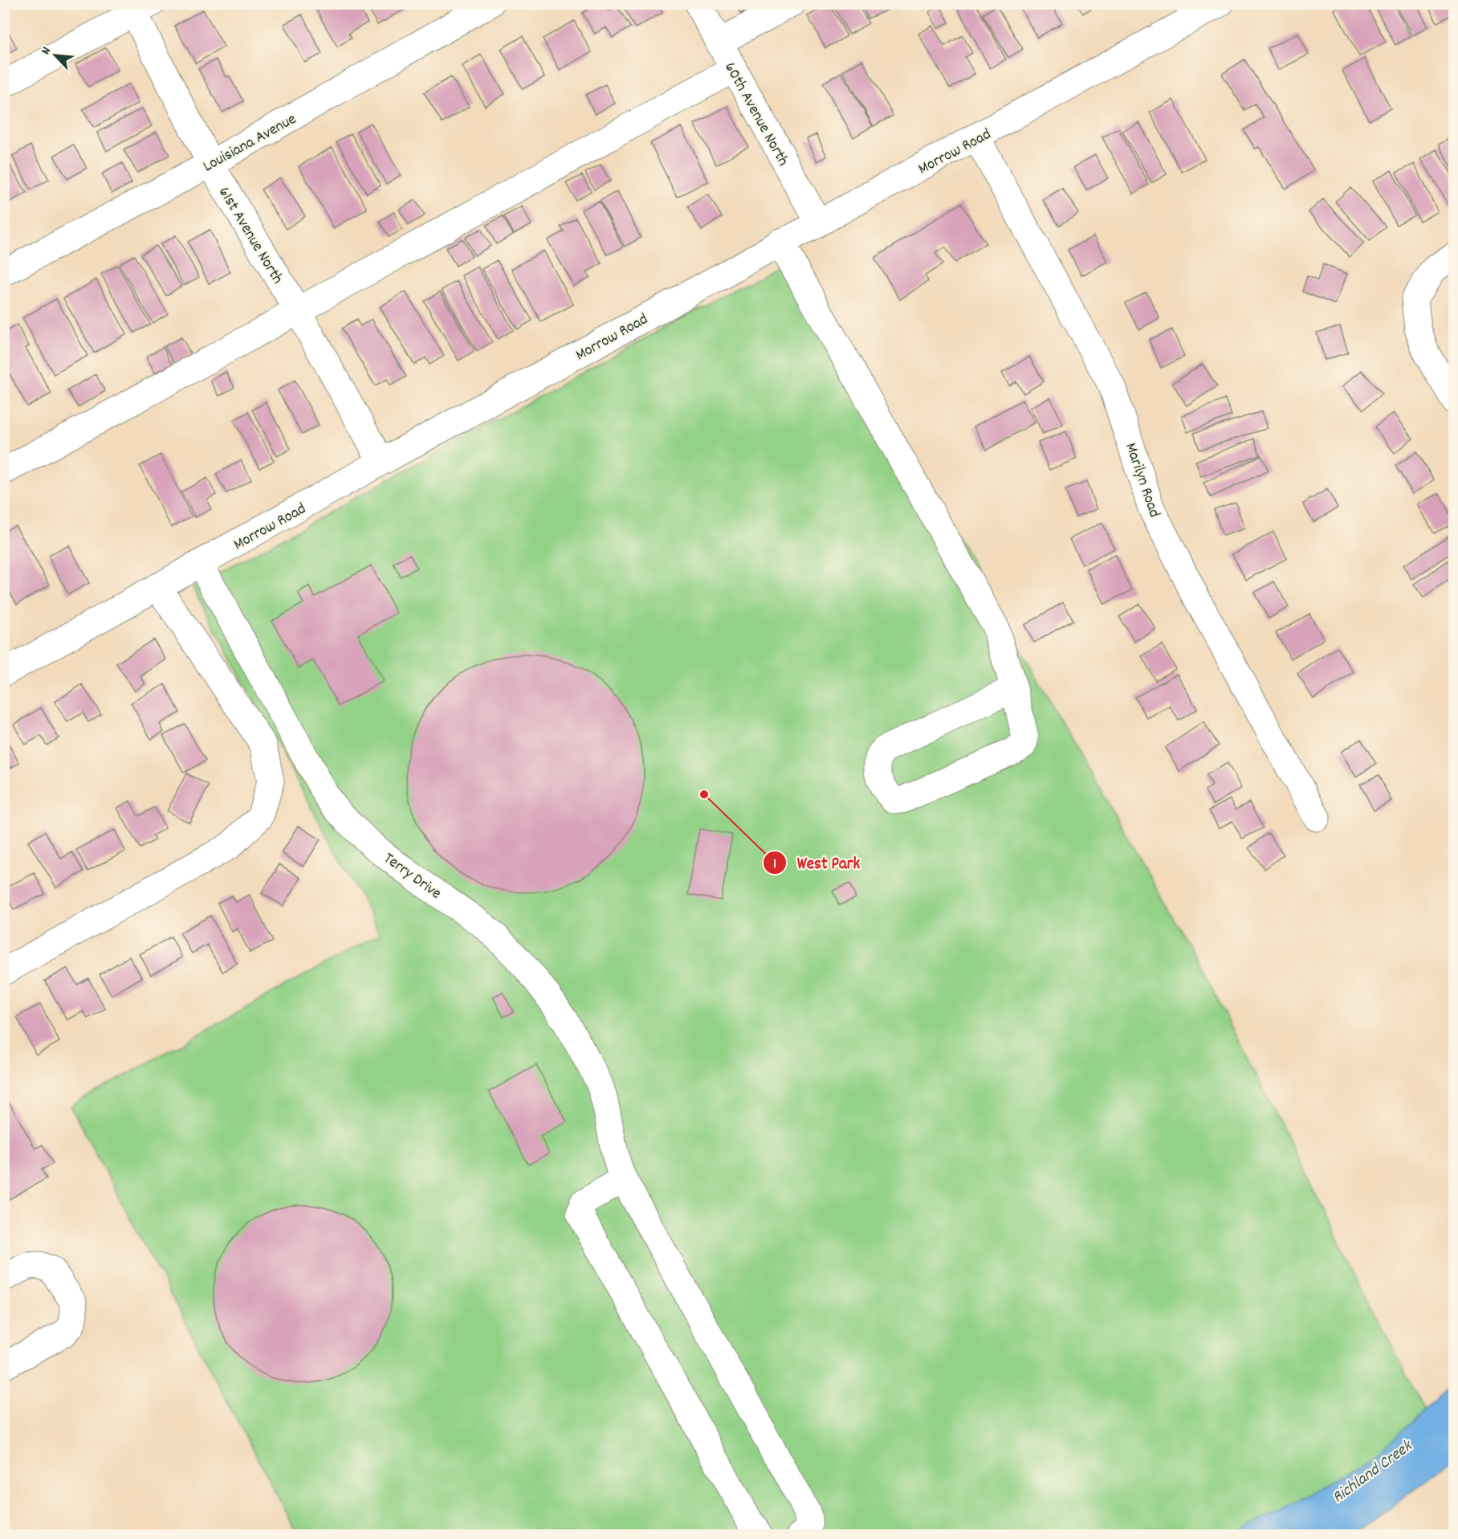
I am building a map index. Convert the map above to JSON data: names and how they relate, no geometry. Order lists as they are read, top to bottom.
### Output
{
  "streets": {
    "street": [
      "60th Avenue North",
      "Louisiana Avenue",
      "Morrow Road",
      "61st Avenue North",
      "Marilyn Road",
      "Terry Drive"
    ]
  },
  "crossings": [
    ["60th Avenue North", "Morrow Road"],
    ["Louisiana Avenue", "61st Avenue North"],
    ["Morrow Road", "61st Avenue North"],
    ["Morrow Road", "Marilyn Road"],
    ["Morrow Road", "Terry Drive"]
  ],
  "water": ["Richland Creek"],
  "places": ["West Park"],
  "north": "top left"
}
